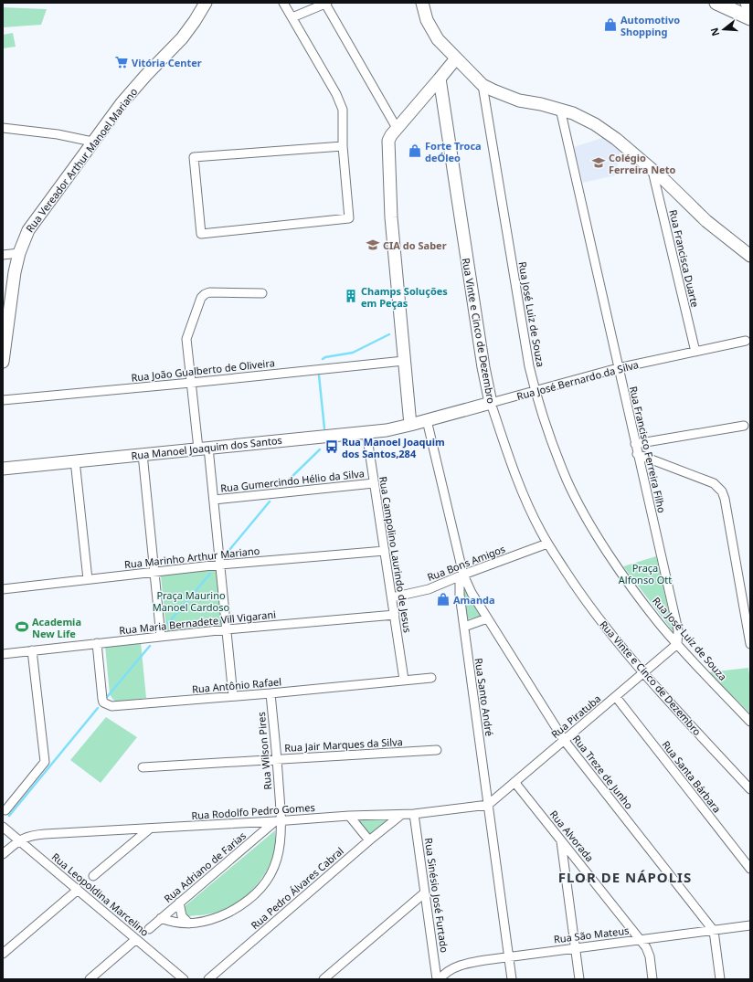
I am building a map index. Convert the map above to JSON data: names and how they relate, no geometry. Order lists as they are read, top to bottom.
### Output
{
  "streets": {
    "main road": [
      "Rua Vereador Arthur Manoel Mariano",
      "Rua Vinte e Cinco de Dezembro",
      "Rua José Bernardo da Silva",
      "Rua Manoel Joaquim dos Santos"
    ],
    "street": [
      "Rua Francisca Duarte",
      "Rua José Luiz de Souza",
      "Rua João Gualberto de Oliveira",
      "Rua Francisco Ferreira Filho",
      "Rua Gumercindo Hélio da Silva",
      "Rua Campolino Laurindo de Jesus",
      "Rua Marinho Arthur Mariano",
      "Rua Bons Amigos",
      "Rua Maria Bernadete Vill Vigarani",
      "Rua Antônio Rafael",
      "Rua Santo André",
      "Rua Piratuba",
      "Rua Jair Marques da Silva",
      "Rua Wilson Pires",
      "Rua Treze de Junho",
      "Rua Santa Bárbara",
      "Rua Rodolfo Pedro Gomes",
      "Rua Alvorada",
      "Rua Adriano de Farias",
      "Rua Pedro Álvares Cabral",
      "Rua Leopoldina Marcelino",
      "Rua Sinésio José Furtado",
      "Rua São Mateus"
    ]
  },
  "crossings": [
    ["Rua Francisca Duarte", "Rua José Bernardo da Silva"],
    ["Rua José Luiz de Souza", "Rua José Bernardo da Silva"],
    ["Rua José Luiz de Souza", "Rua Francisco Ferreira Filho"],
    ["Rua José Luiz de Souza", "Rua Piratuba"],
    ["Rua Vinte e Cinco de Dezembro", "Rua José Bernardo da Silva"],
    ["Rua Vinte e Cinco de Dezembro", "Rua Bons Amigos"],
    ["Rua Vinte e Cinco de Dezembro", "Rua Piratuba"],
    ["Rua José Bernardo da Silva", "Rua Manoel Joaquim dos Santos"],
    ["Rua José Bernardo da Silva", "Rua Francisco Ferreira Filho"],
    ["Rua José Bernardo da Silva", "Rua Santo André"],
    ["Rua Manoel Joaquim dos Santos", "Rua Campolino Laurindo de Jesus"],
    ["Rua Francisco Ferreira Filho", "Rua Piratuba"],
    ["Rua Gumercindo Hélio da Silva", "Rua Campolino Laurindo de Jesus"],
    ["Rua Campolino Laurindo de Jesus", "Rua Marinho Arthur Mariano"],
    ["Rua Campolino Laurindo de Jesus", "Rua Bons Amigos"],
    ["Rua Campolino Laurindo de Jesus", "Rua Maria Bernadete Vill Vigarani"],
    ["Rua Campolino Laurindo de Jesus", "Rua Antônio Rafael"],
    ["Rua Bons Amigos", "Rua Santo André"],
    ["Rua Bons Amigos", "Rua Treze de Junho"],
    ["Rua Maria Bernadete Vill Vigarani", "Rua Antônio Rafael"],
    ["Rua Antônio Rafael", "Rua Wilson Pires"],
    ["Rua Santo André", "Rua Piratuba"],
    ["Rua Santo André", "Rua Treze de Junho"],
    ["Rua Santo André", "Rua Rodolfo Pedro Gomes"],
    ["Rua Santo André", "Rua São Mateus"],
    ["Rua Piratuba", "Rua Treze de Junho"],
    ["Rua Piratuba", "Rua Santa Bárbara"],
    ["Rua Piratuba", "Rua Rodolfo Pedro Gomes"],
    ["Rua Piratuba", "Rua Alvorada"],
    ["Rua Jair Marques da Silva", "Rua Wilson Pires"],
    ["Rua Wilson Pires", "Rua Rodolfo Pedro Gomes"],
    ["Rua Wilson Pires", "Rua Adriano de Farias"],
    ["Rua Treze de Junho", "Rua São Mateus"],
    ["Rua Rodolfo Pedro Gomes", "Rua Adriano de Farias"],
    ["Rua Rodolfo Pedro Gomes", "Rua Pedro Álvares Cabral"],
    ["Rua Rodolfo Pedro Gomes", "Rua Leopoldina Marcelino"],
    ["Rua Rodolfo Pedro Gomes", "Rua Sinésio José Furtado"],
    ["Rua Alvorada", "Rua São Mateus"]
  ],
  "districts": ["FLOR DE NÁPOLIS"],
  "parks": ["Praça Alfonso Ott", "Praça Maurino Manoel Cardoso"],
  "places": {
    "shop": ["Automotivo Shopping", "Forte Troca deÓleo", "Amanda"],
    "supermarket": ["Vitória Center"],
    "school or university": ["Colégio Ferreira Neto", "CIA do Saber"],
    "building": ["Champs Soluções em Peças"],
    "bus stop": ["Rua Manoel Joaquim dos Santos,284"],
    "sports": ["Academia New Life"]
  },
  "north": "left"
}
